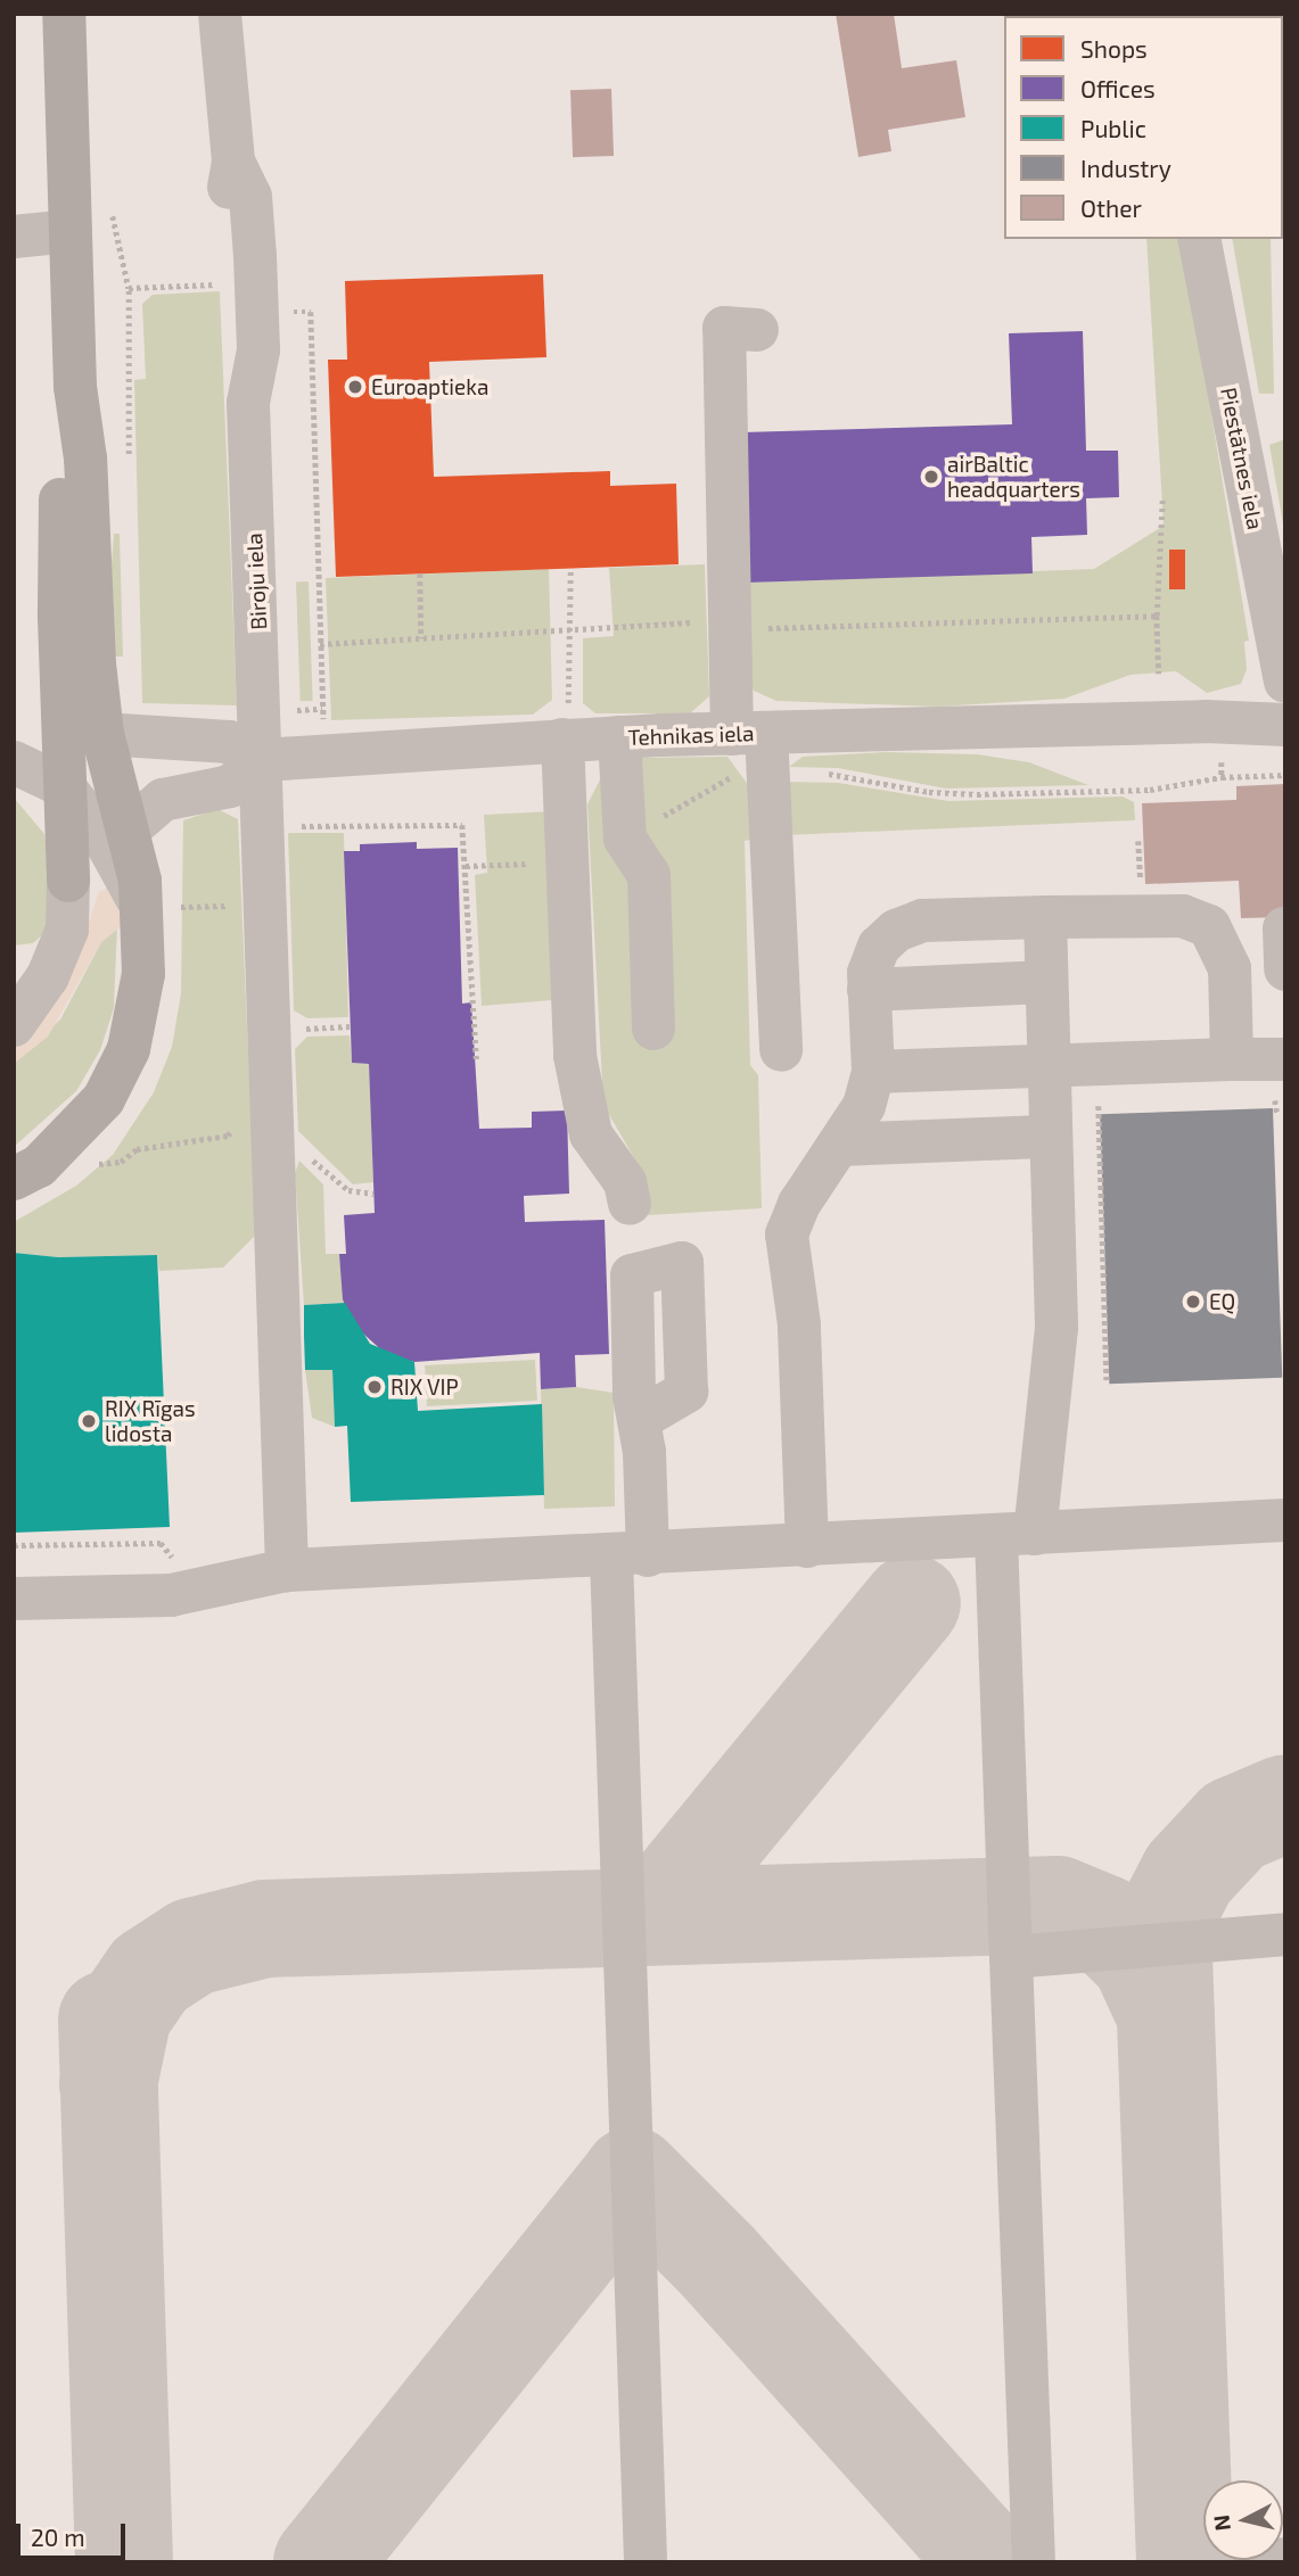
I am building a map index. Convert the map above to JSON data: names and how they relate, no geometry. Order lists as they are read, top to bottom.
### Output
{
  "streets": {
    "street": ["Piestātnes iela", "Biroju iela", "Tehnikas iela"]
  },
  "crossings": [
    ["Biroju iela", "Tehnikas iela"]
  ],
  "places": [
    "Euroaptieka",
    "airBaltic headquarters",
    "EQ",
    "RIX VIP",
    "RIX Rīgas lidosta"
  ],
  "legend": [
    "Shops",
    "Offices",
    "Public",
    "Industry",
    "Other"
  ],
  "scale_bar": "20 m",
  "north": "left"
}
